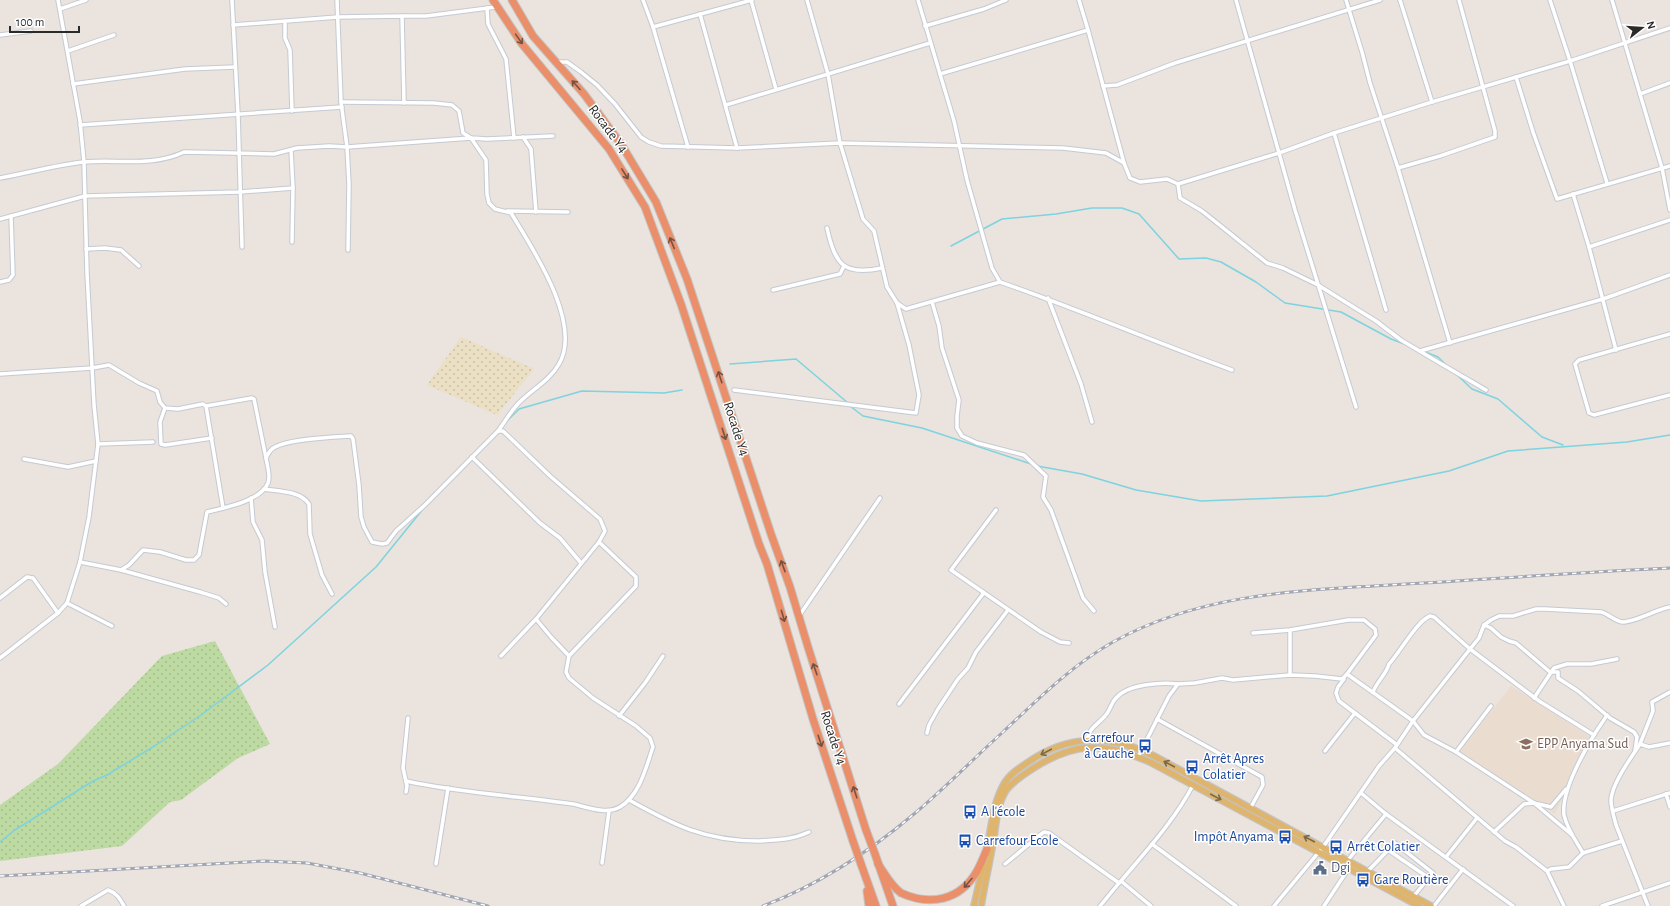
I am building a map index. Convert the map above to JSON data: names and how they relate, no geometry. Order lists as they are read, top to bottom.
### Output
{
  "streets": {
    "highway": ["Rocade Y4"]
  },
  "places": {
    "school or university": ["EPP Anyama Sud"],
    "bus stop": [
      "Carrefour à Gauche",
      "Arrêt Apres Colatier",
      "A l'école",
      "Impôt Anyama",
      "Carrefour Ecole",
      "Arrêt Colatier",
      "Gare Routière"
    ],
    "public building": ["Dgi"]
  },
  "scale_bar": "100 m",
  "north": "right"
}
